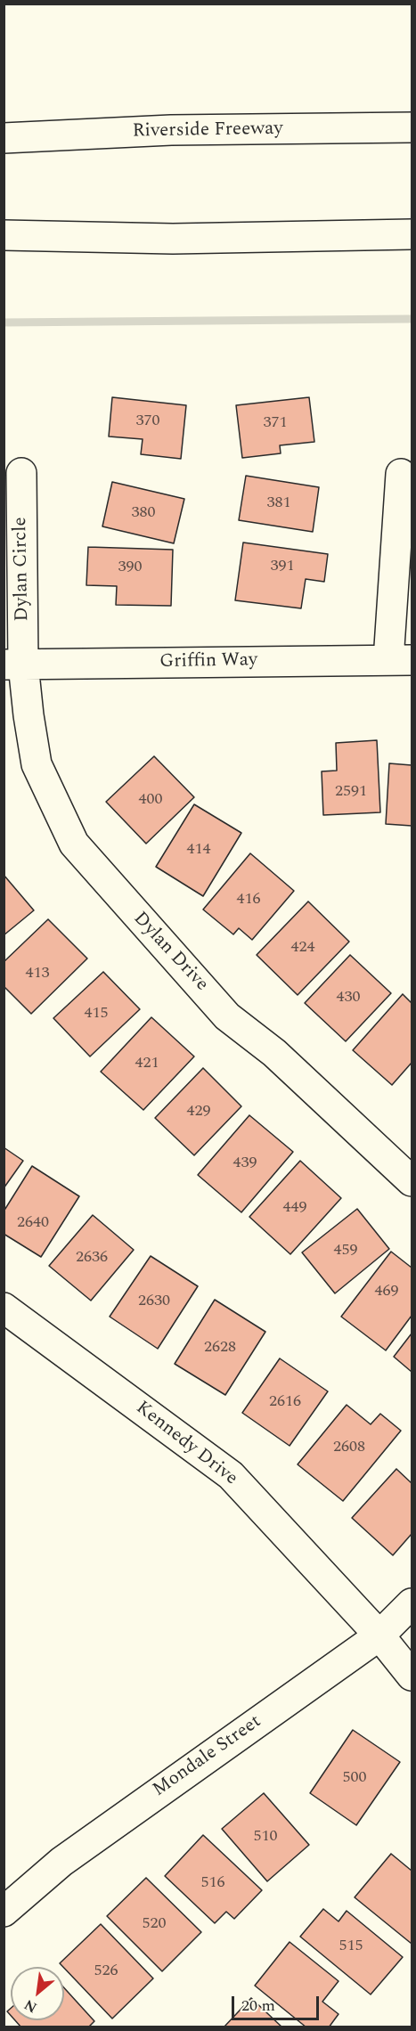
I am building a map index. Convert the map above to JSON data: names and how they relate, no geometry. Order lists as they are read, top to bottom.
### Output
{
  "streets": {
    "main road": [
      "Riverside Freeway",
      "Dylan Circle",
      "Griffin Way",
      "Dylan Drive",
      "Kennedy Drive",
      "Mondale Street"
    ]
  },
  "crossings": [
    ["Dylan Circle", "Griffin Way"],
    ["Dylan Circle", "Dylan Drive"],
    ["Griffin Way", "Dylan Drive"],
    ["Kennedy Drive", "Mondale Street"]
  ],
  "house_numbers": [
    "370",
    "371",
    "381",
    "380",
    "391",
    "390",
    "2591",
    "400",
    "414",
    "416",
    "424",
    "413",
    "430",
    "415",
    "421",
    "429",
    "439",
    "449",
    "2640",
    "459",
    "2636",
    "469",
    "2630",
    "2628",
    "2616",
    "2608",
    "500",
    "510",
    "516",
    "520",
    "515",
    "526"
  ],
  "scale_bar": "20 m",
  "north": "bottom left"
}
